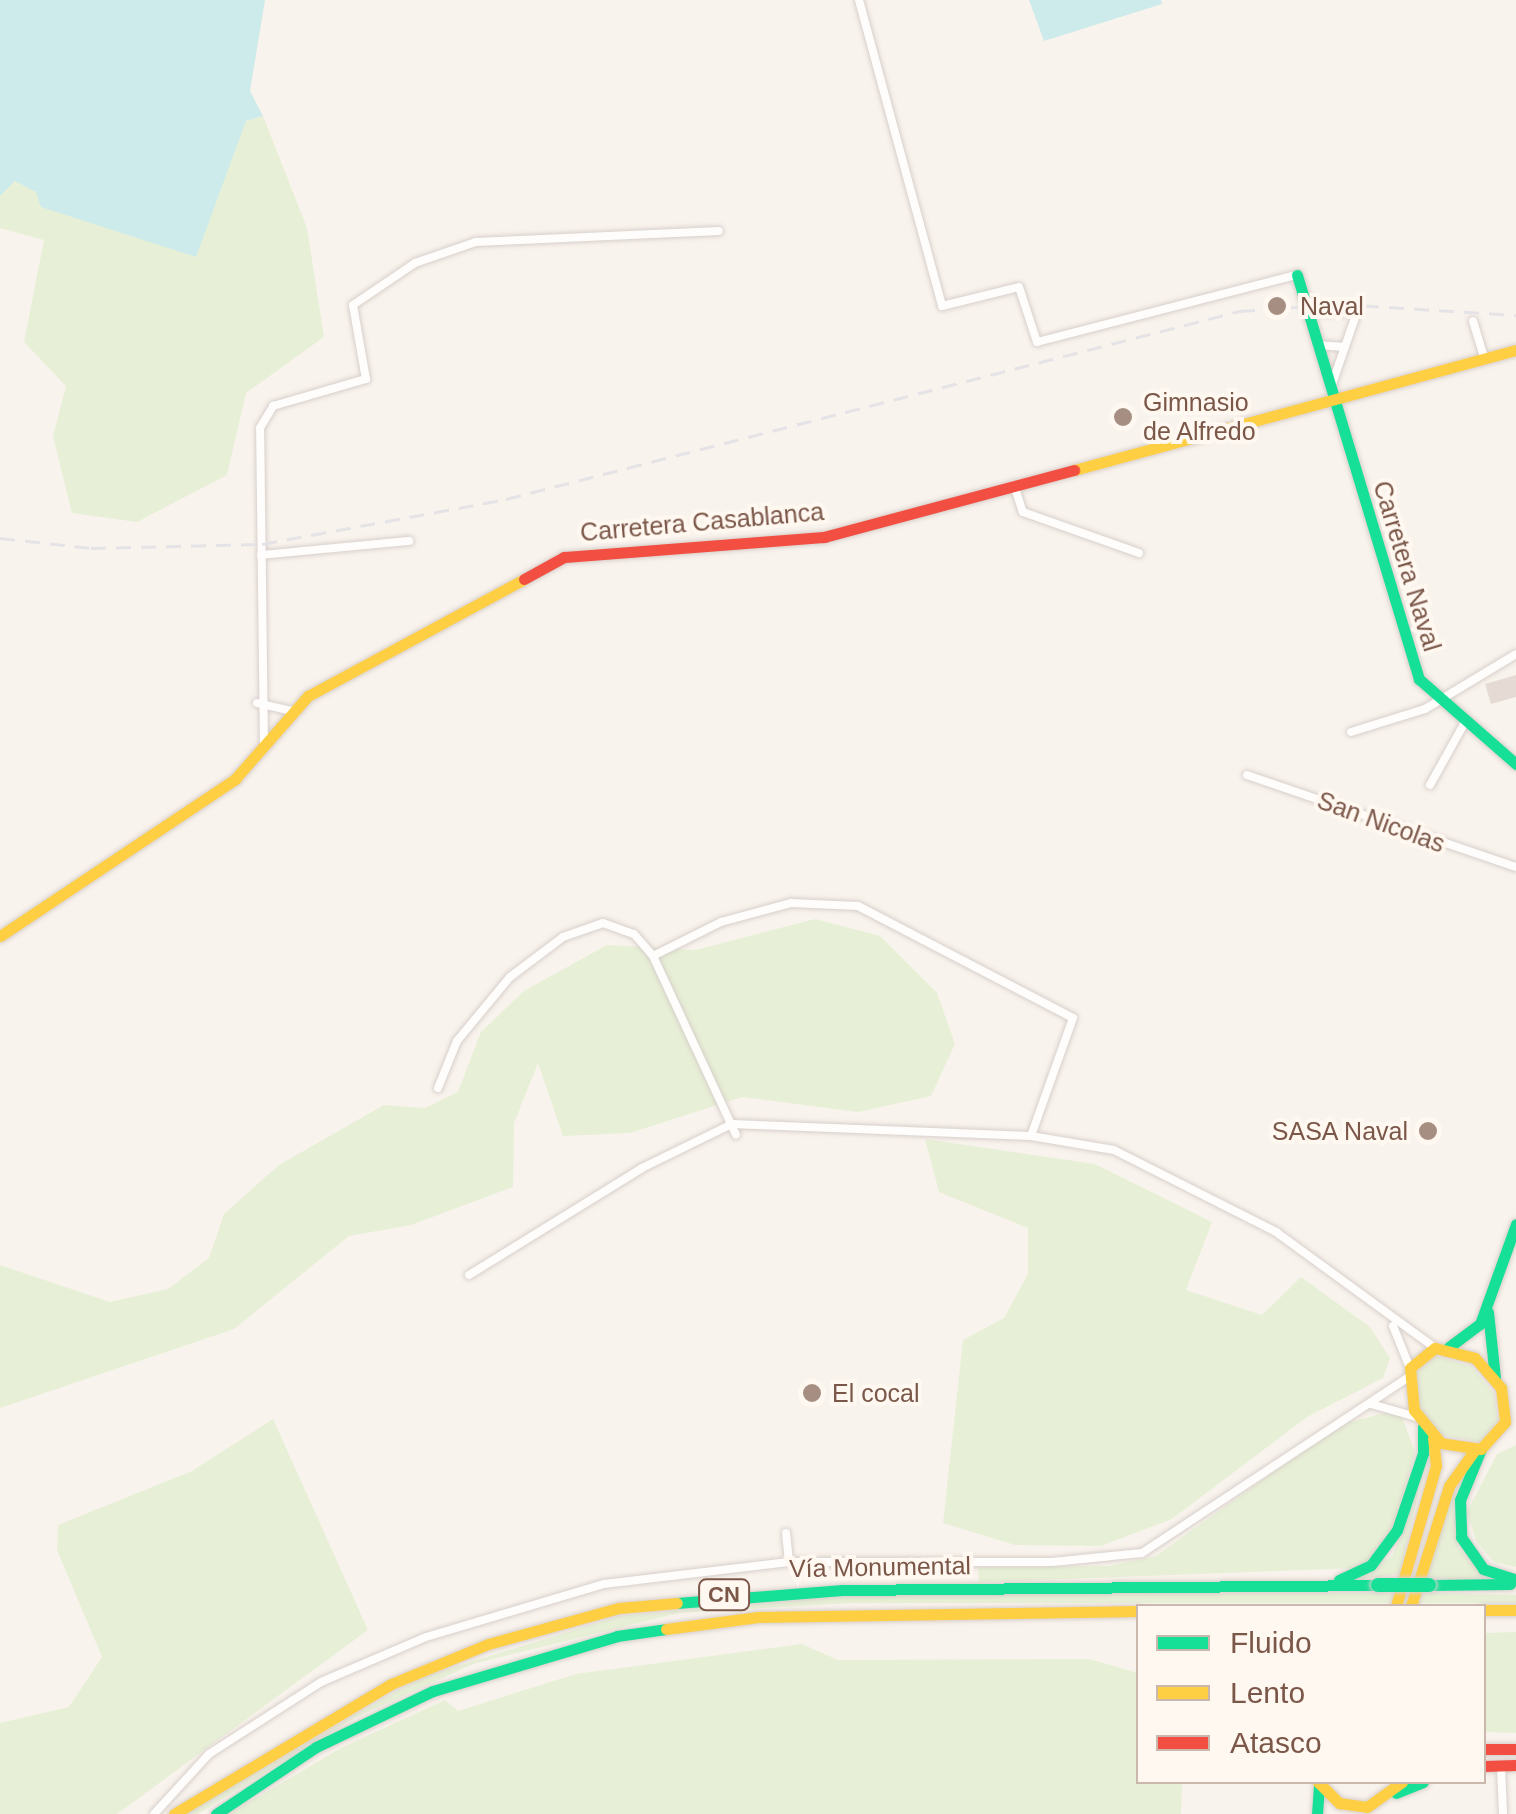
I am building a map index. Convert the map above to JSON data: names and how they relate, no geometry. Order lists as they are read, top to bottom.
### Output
{
  "streets": {
    "main road": [
      "Carretera Casablanca",
      "Carretera Naval",
      "Vía Monumental",
      "CN"
    ],
    "street": ["San Nicolas"]
  },
  "crossings": [
    ["Carretera Casablanca", "Carretera Naval"]
  ],
  "places": [
    "Naval",
    "Gimnasio de Alfredo",
    "SASA Naval",
    "El cocal"
  ],
  "legend": ["Fluido", "Lento", "Atasco"]
}
